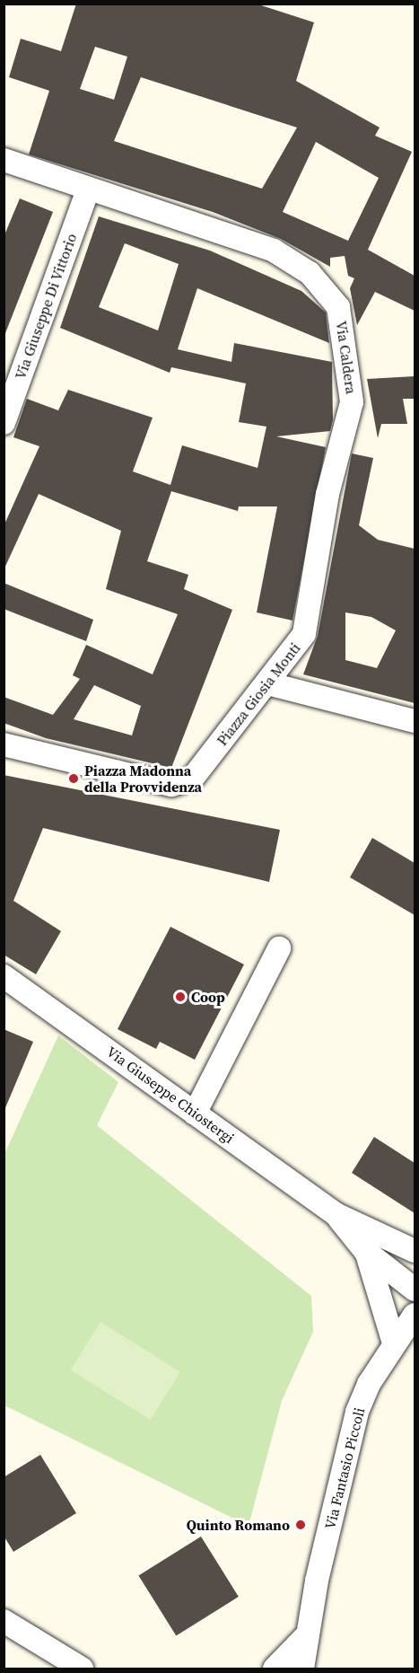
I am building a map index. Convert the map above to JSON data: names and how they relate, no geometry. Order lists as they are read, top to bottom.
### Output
{
  "streets": {
    "street": [
      "Via Giuseppe Di Vittorio",
      "Via Caldera",
      "Piazza Giosia Monti",
      "Via Giuseppe Chiostergi",
      "Via Fantasio Piccoli"
    ]
  },
  "crossings": [
    ["Via Giuseppe Di Vittorio", "Via Caldera"],
    ["Via Caldera", "Piazza Giosia Monti"],
    ["Via Giuseppe Chiostergi", "Via Fantasio Piccoli"]
  ],
  "places": ["Piazza Madonna della Provvidenza", "Coop", "Quinto Romano"]
}
